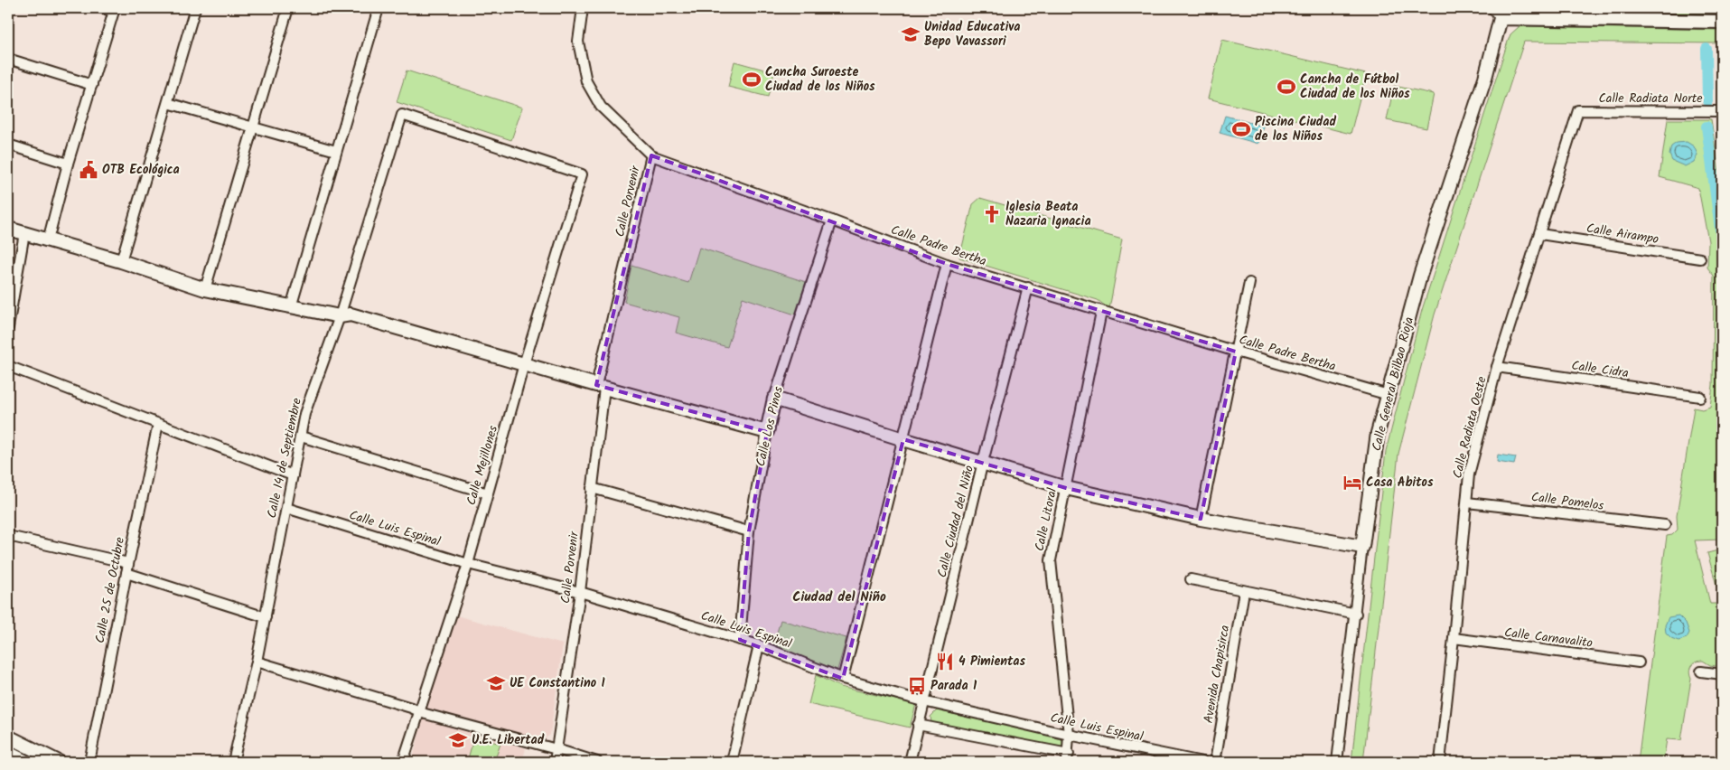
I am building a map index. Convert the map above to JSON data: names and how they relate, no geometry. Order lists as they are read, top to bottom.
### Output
{
  "streets": {
    "street": [
      "Calle Radiata Norte",
      "Calle Porvenir",
      "Calle Airampo",
      "Calle Padre Bertha",
      "Calle Cidra",
      "Calle General Bilbao Rioja",
      "Calle Los Pinos",
      "Calle Radiata Oeste",
      "Calle 14 de Septiembre",
      "Calle Mejillones",
      "Calle Pomelos",
      "Calle Litoral",
      "Calle Ciudad del Niño",
      "Calle Luis Espinal",
      "Calle 25 de Octubre",
      "Calle Carnavalito",
      "Avenida Chapisirca"
    ]
  },
  "crossings": [
    ["Calle Radiata Norte", "Calle Radiata Oeste"],
    ["Calle Porvenir", "Calle Padre Bertha"],
    ["Calle Porvenir", "Calle Luis Espinal"],
    ["Calle Airampo", "Calle Radiata Oeste"],
    ["Calle Padre Bertha", "Calle General Bilbao Rioja"],
    ["Calle Padre Bertha", "Calle Los Pinos"],
    ["Calle Padre Bertha", "Calle Litoral"],
    ["Calle Padre Bertha", "Calle Ciudad del Niño"],
    ["Calle Cidra", "Calle Radiata Oeste"],
    ["Calle Los Pinos", "Calle Luis Espinal"],
    ["Calle Radiata Oeste", "Calle Pomelos"],
    ["Calle Radiata Oeste", "Calle Carnavalito"],
    ["Calle 14 de Septiembre", "Calle Mejillones"],
    ["Calle 14 de Septiembre", "Calle Luis Espinal"],
    ["Calle Mejillones", "Calle Luis Espinal"],
    ["Calle Litoral", "Calle Luis Espinal"],
    ["Calle Ciudad del Niño", "Calle Luis Espinal"]
  ],
  "districts": ["Ciudad del Niño"],
  "places": {
    "school or university": ["Unidad Educativa Bepo Vavassori", "UE Constantino I", "U.E. Libertad"],
    "sports": ["Cancha Suroeste Ciudad de los Niños", "Cancha de Fútbol Ciudad de los Niños", "Piscina Ciudad de los Niños"],
    "public building": ["OTB Ecológica"],
    "church": ["Iglesia Beata Nazaria Ignacia"],
    "hotel": ["Casa Abitos"],
    "restaurant": ["4 Pimientas"],
    "bus stop": ["Parada 1"]
  }
}
